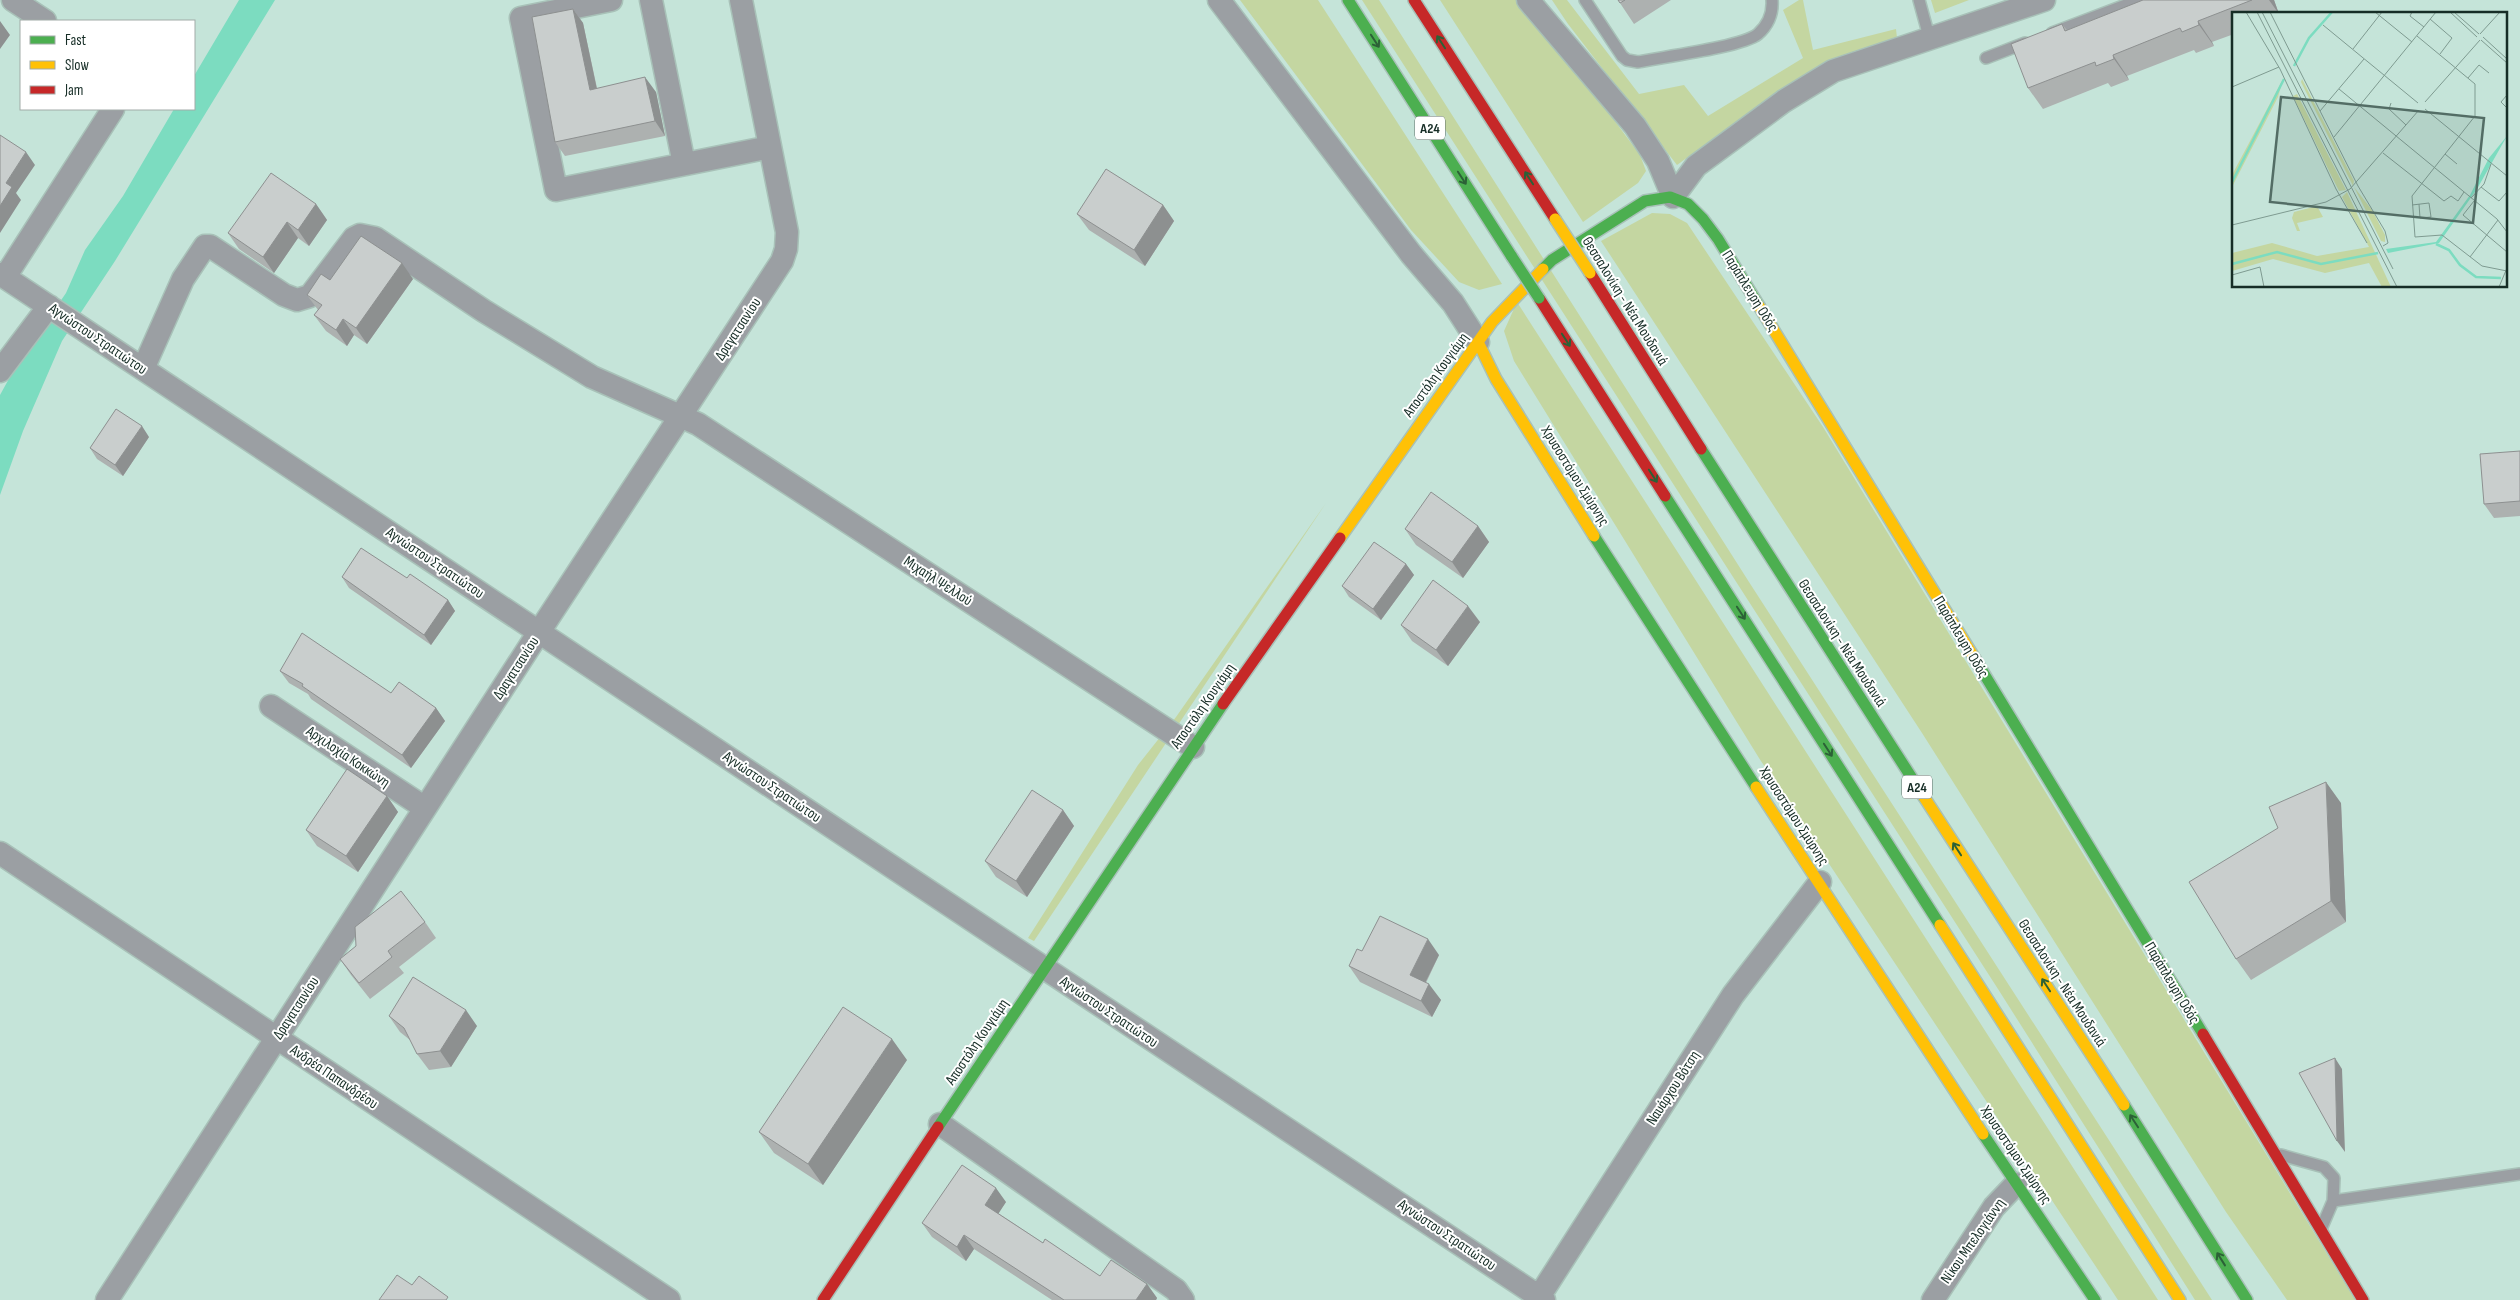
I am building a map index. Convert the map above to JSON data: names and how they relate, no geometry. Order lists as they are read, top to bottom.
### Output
{
  "streets": {
    "main road": [
      "Α24",
      "Παράπλευρη Οδός",
      "Θεσσαλονίκη - Νέα Μουδανιά",
      "Αποστόλη Κουγιάμη",
      "Χρυσοστόμου Σμύρνης"
    ],
    "street": [
      "Δραγατσανίου",
      "Αγνώστου Στρατιώτου",
      "Μιχαήλ Ψελλού",
      "Αρχιλοχία Κοκκώνη",
      "Ανδρέα Παπανδρέου",
      "Ναυάρχου Βότση",
      "Νίκου Μπελογιάννη"
    ]
  },
  "crossings": [
    ["Παράπλευρη Οδός", "Αποστόλη Κουγιάμη"],
    ["Δραγατσανίου", "Αγνώστου Στρατιώτου"],
    ["Δραγατσανίου", "Μιχαήλ Ψελλού"],
    ["Δραγατσανίου", "Αρχιλοχία Κοκκώνη"],
    ["Δραγατσανίου", "Ανδρέα Παπανδρέου"],
    ["Αγνώστου Στρατιώτου", "Αποστόλη Κουγιάμη"],
    ["Αγνώστου Στρατιώτου", "Μιχαήλ Ψελλού"],
    ["Αγνώστου Στρατιώτου", "Ναυάρχου Βότση"],
    ["Αποστόλη Κουγιάμη", "Χρυσοστόμου Σμύρνης"],
    ["Αποστόλη Κουγιάμη", "Μιχαήλ Ψελλού"],
    ["Χρυσοστόμου Σμύρνης", "Ναυάρχου Βότση"],
    ["Χρυσοστόμου Σμύρνης", "Νίκου Μπελογιάννη"]
  ],
  "legend": ["Fast", "Slow", "Jam"]
}
